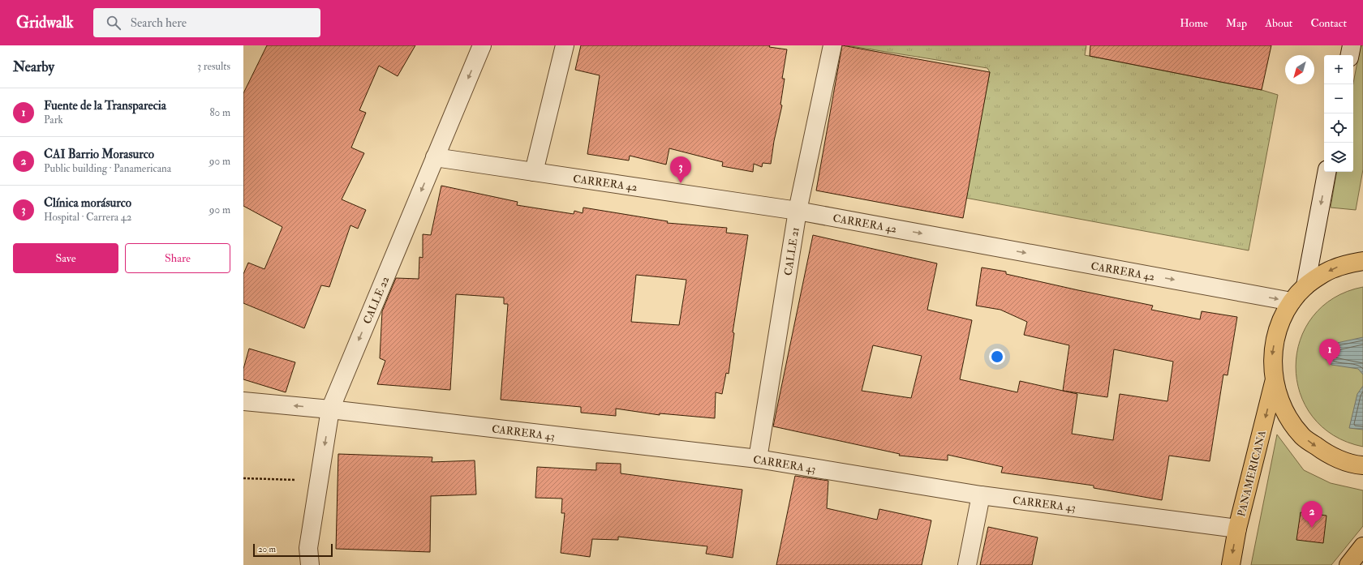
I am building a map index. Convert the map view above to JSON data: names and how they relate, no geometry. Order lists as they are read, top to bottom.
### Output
{
  "streets": {
    "main road": ["PANAMERICANA"],
    "street": [
      "CARRERA 42",
      "CALLE 21",
      "CALLE 22",
      "CARRERA 43"
    ]
  },
  "crossings": [
    ["CARRERA 42", "CALLE 21"],
    ["CARRERA 42", "CALLE 22"],
    ["CALLE 21", "CARRERA 43"],
    ["CALLE 22", "CARRERA 43"],
    ["CARRERA 43", "PANAMERICANA"]
  ],
  "one_way": ["CARRERA 42", "CALLE 22", "PANAMERICANA"],
  "scale_bar": "20 m",
  "north": "bottom left",
  "page": {
    "header": "Gridwalk",
    "search": "Search here",
    "nav": [
      "Home",
      "Map",
      "About",
      "Contact"
    ],
    "heading": ["Nearby", "3 results"],
    "map_buttons": ["+", "−"],
    "list": [
      {
        "mark": "1",
        "name": "Fuente de la Transparecia",
        "note": "Park",
        "value": "80 m"
      },
      {
        "mark": "2",
        "name": "CAI Barrio Morasurco",
        "note": "Public building · Panamericana",
        "value": "90 m"
      },
      {
        "mark": "3",
        "name": "Clínica morásurco",
        "note": "Hospital · Carrera 42",
        "value": "90 m"
      }
    ],
    "pins": ["3", "1", "2"],
    "buttons": ["Save", "Share"],
    "scale": "20 m"
  }
}
